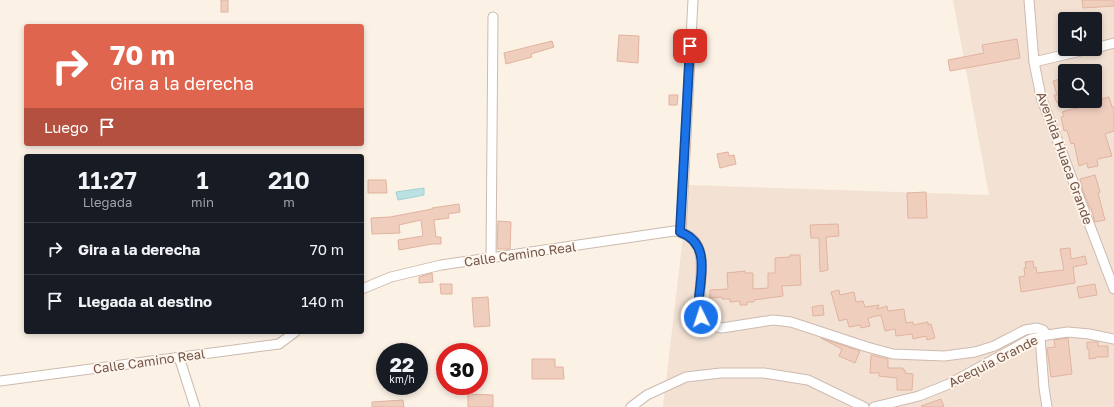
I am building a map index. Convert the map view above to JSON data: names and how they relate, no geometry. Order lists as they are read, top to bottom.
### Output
{
  "streets": {
    "street": ["Avenida Huaca Grande", "Calle Camino Real", "Acequia Grande"]
  },
  "page": {
    "turn": ["70 m", "Gira a la derecha"],
    "then": "Luego",
    "eta": [
      "11:27",
      "Llegada",
      "1",
      "min",
      "210",
      "m"
    ],
    "list": [
      {
        "name": "Gira a la derecha",
        "value": "70 m"
      },
      {
        "name": "Llegada al destino",
        "value": "140 m"
      }
    ],
    "speed": "22 km/h",
    "limit": "30"
  }
}
